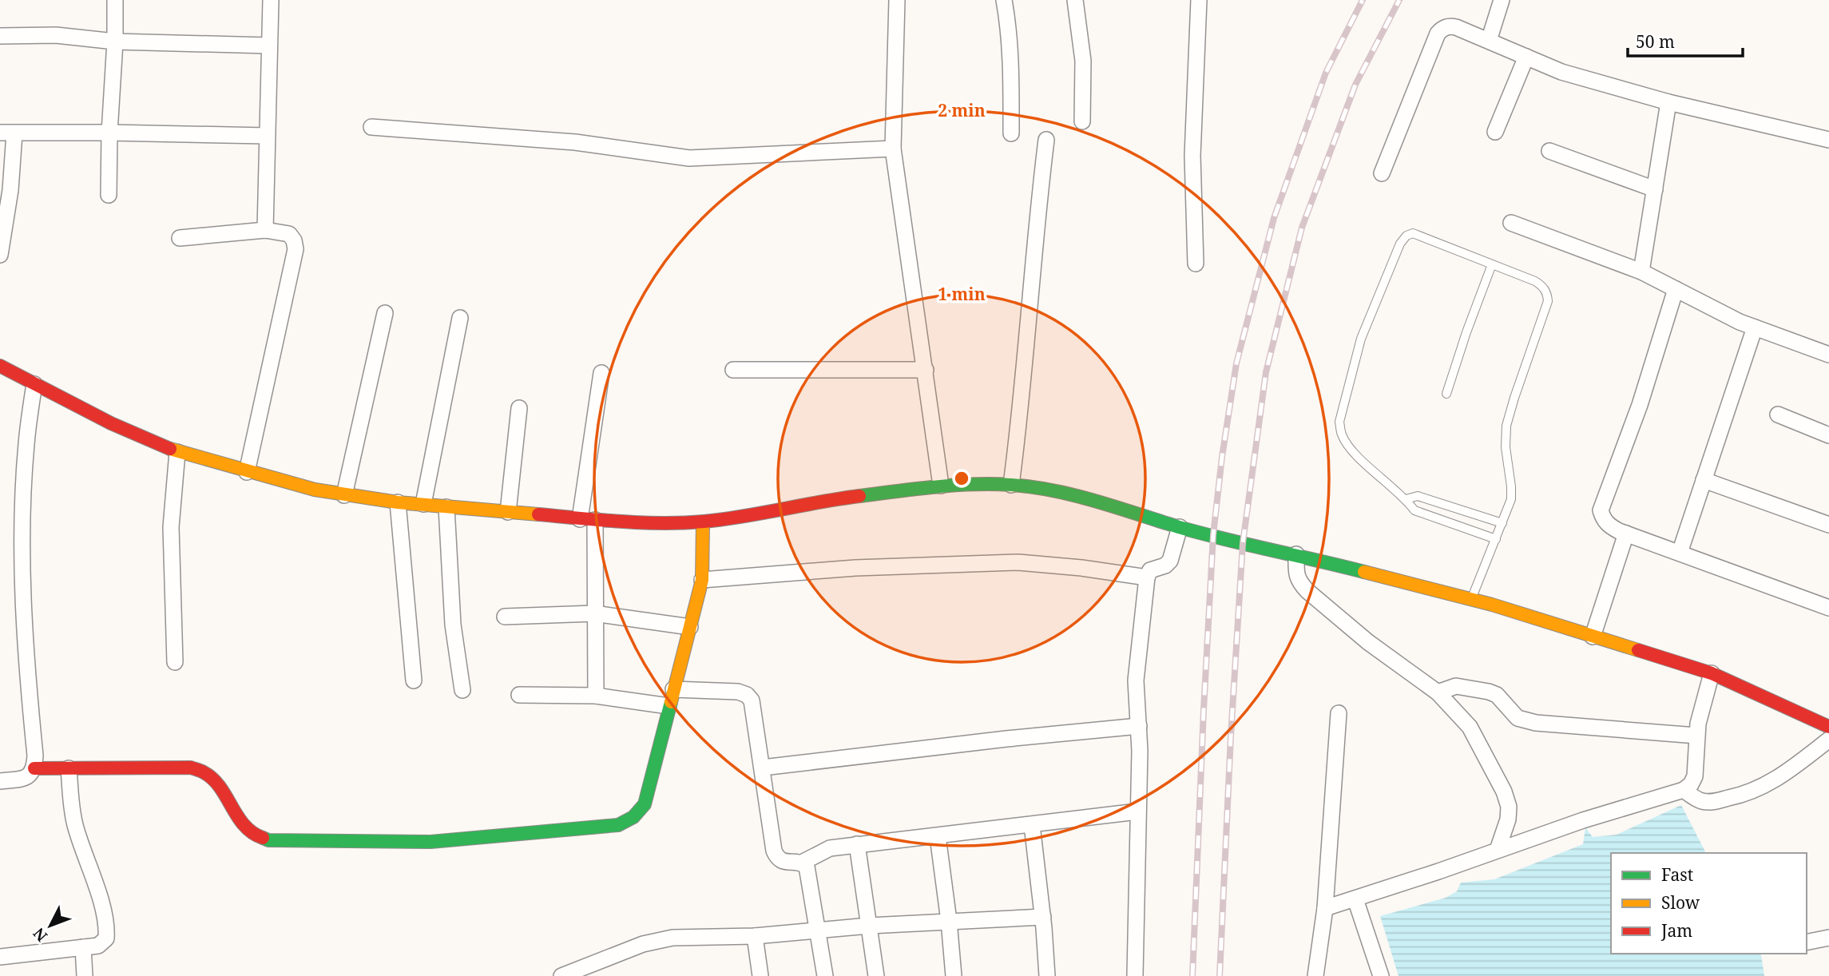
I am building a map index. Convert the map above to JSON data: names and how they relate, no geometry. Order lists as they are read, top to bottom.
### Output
{
  "legend": ["Fast", "Slow", "Jam"],
  "scale_bar": "50 m",
  "north": "bottom left",
  "rings": ["2 min", "1 min"]
}
